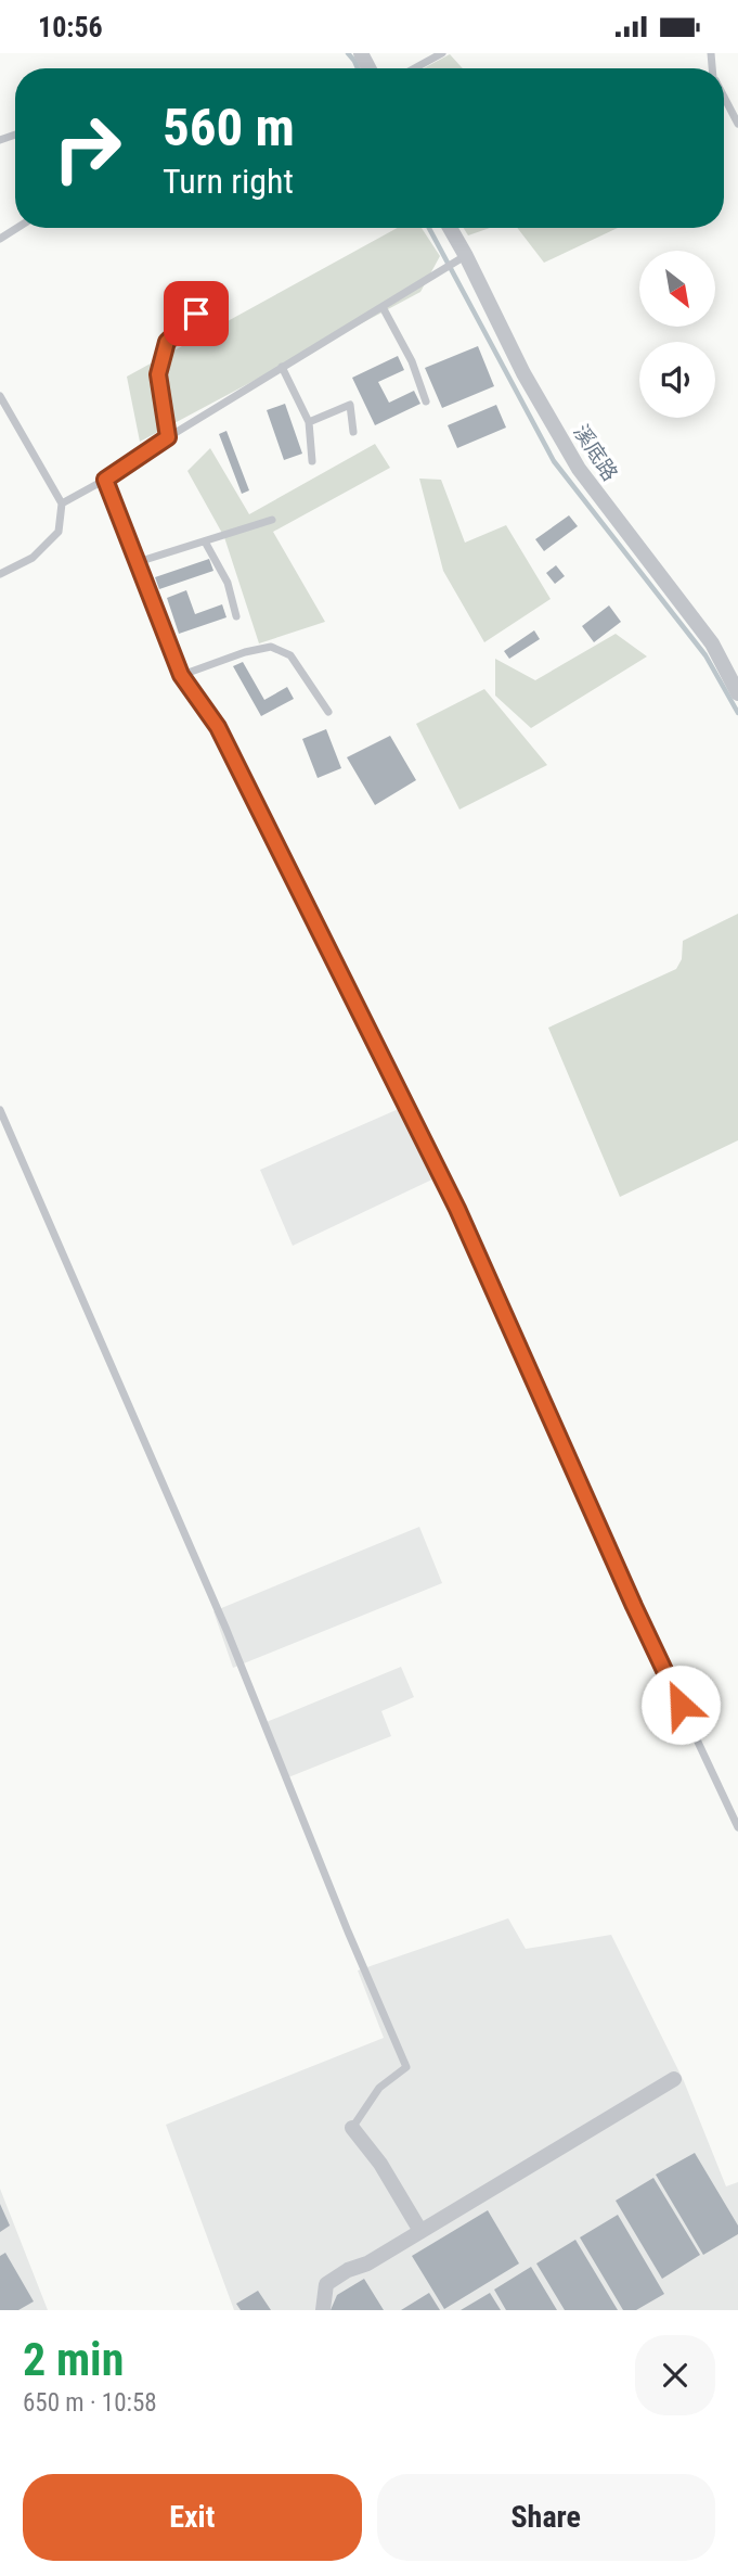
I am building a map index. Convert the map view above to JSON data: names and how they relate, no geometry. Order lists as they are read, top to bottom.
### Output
{
  "streets": {
    "street": ["溪底路"]
  },
  "north": "bottom right",
  "page": {
    "status": "10:56",
    "turn": ["560 m", "Turn right"],
    "heading": ["2 min", "650 m · 10:58"],
    "buttons": ["Exit", "Share"]
  }
}
